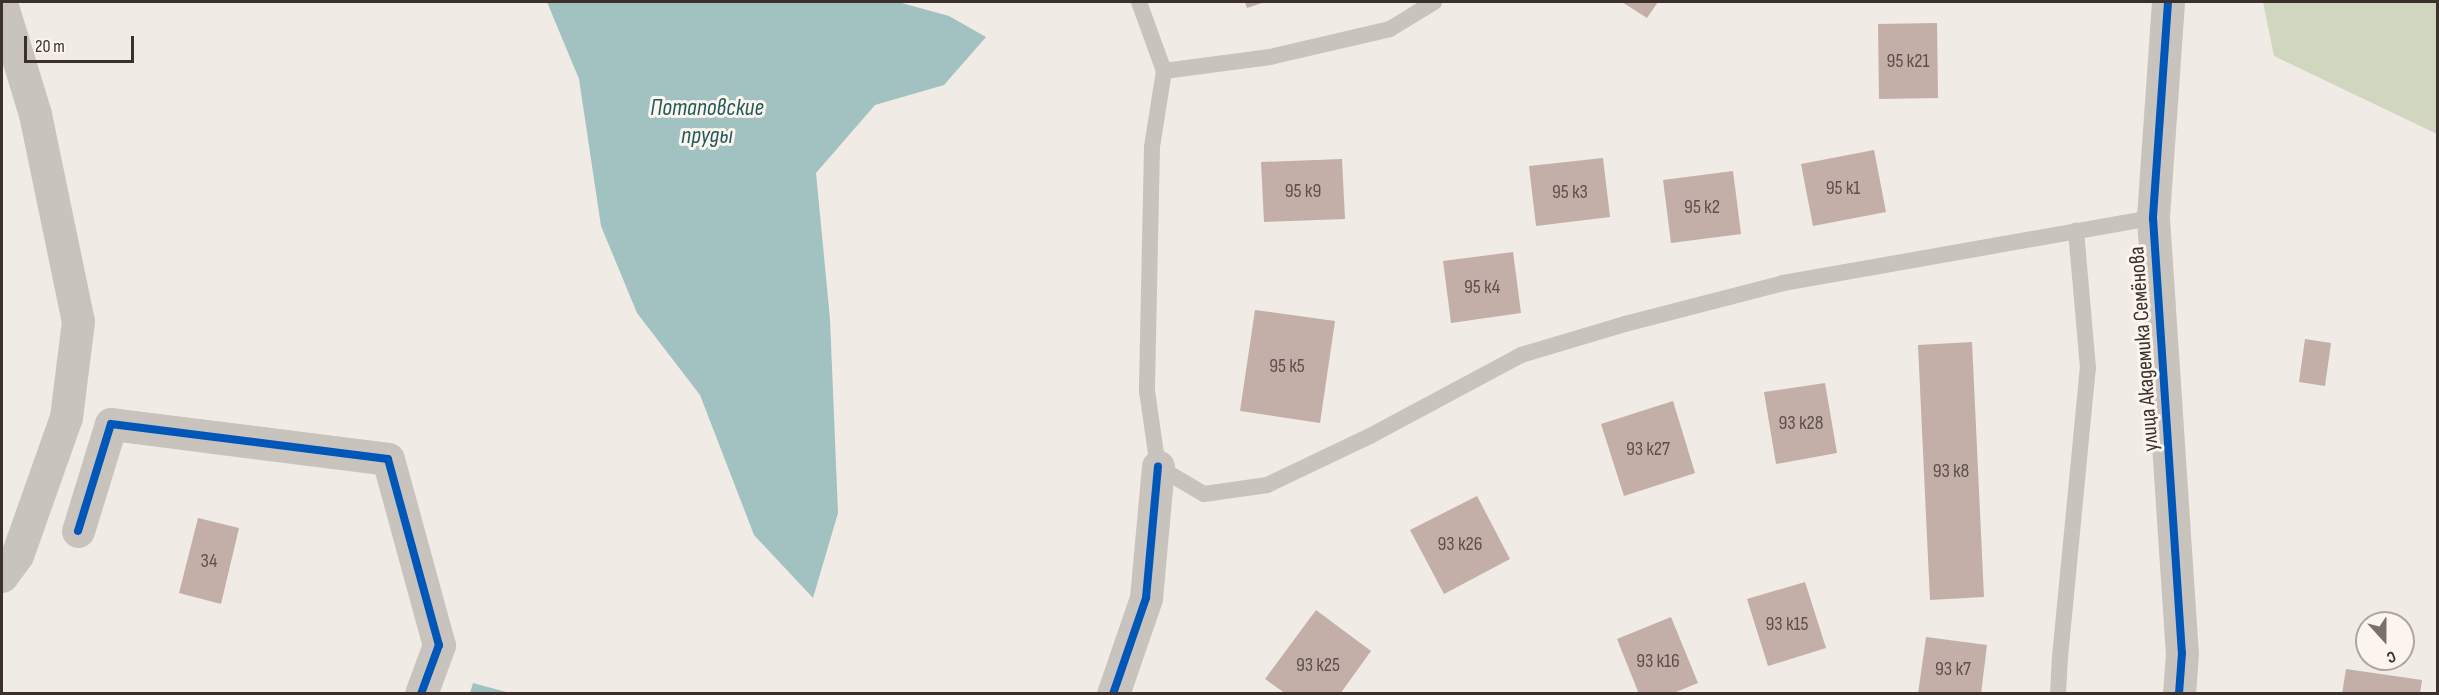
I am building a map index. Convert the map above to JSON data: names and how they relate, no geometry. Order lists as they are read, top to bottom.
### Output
{
  "streets": {
    "street": ["улица Академика Семёнова"]
  },
  "water": ["Потаповские пруды"],
  "house_numbers": [
    "95 к21",
    "95 к1",
    "95 к9",
    "95 к3",
    "95 к2",
    "95 к4",
    "95 к5",
    "93 к28",
    "93 к27",
    "93 к8",
    "93 к26",
    "34",
    "93 к15",
    "93 к16",
    "93 к25",
    "93 к7"
  ],
  "scale_bar": "20 m",
  "north": "bottom"
}
